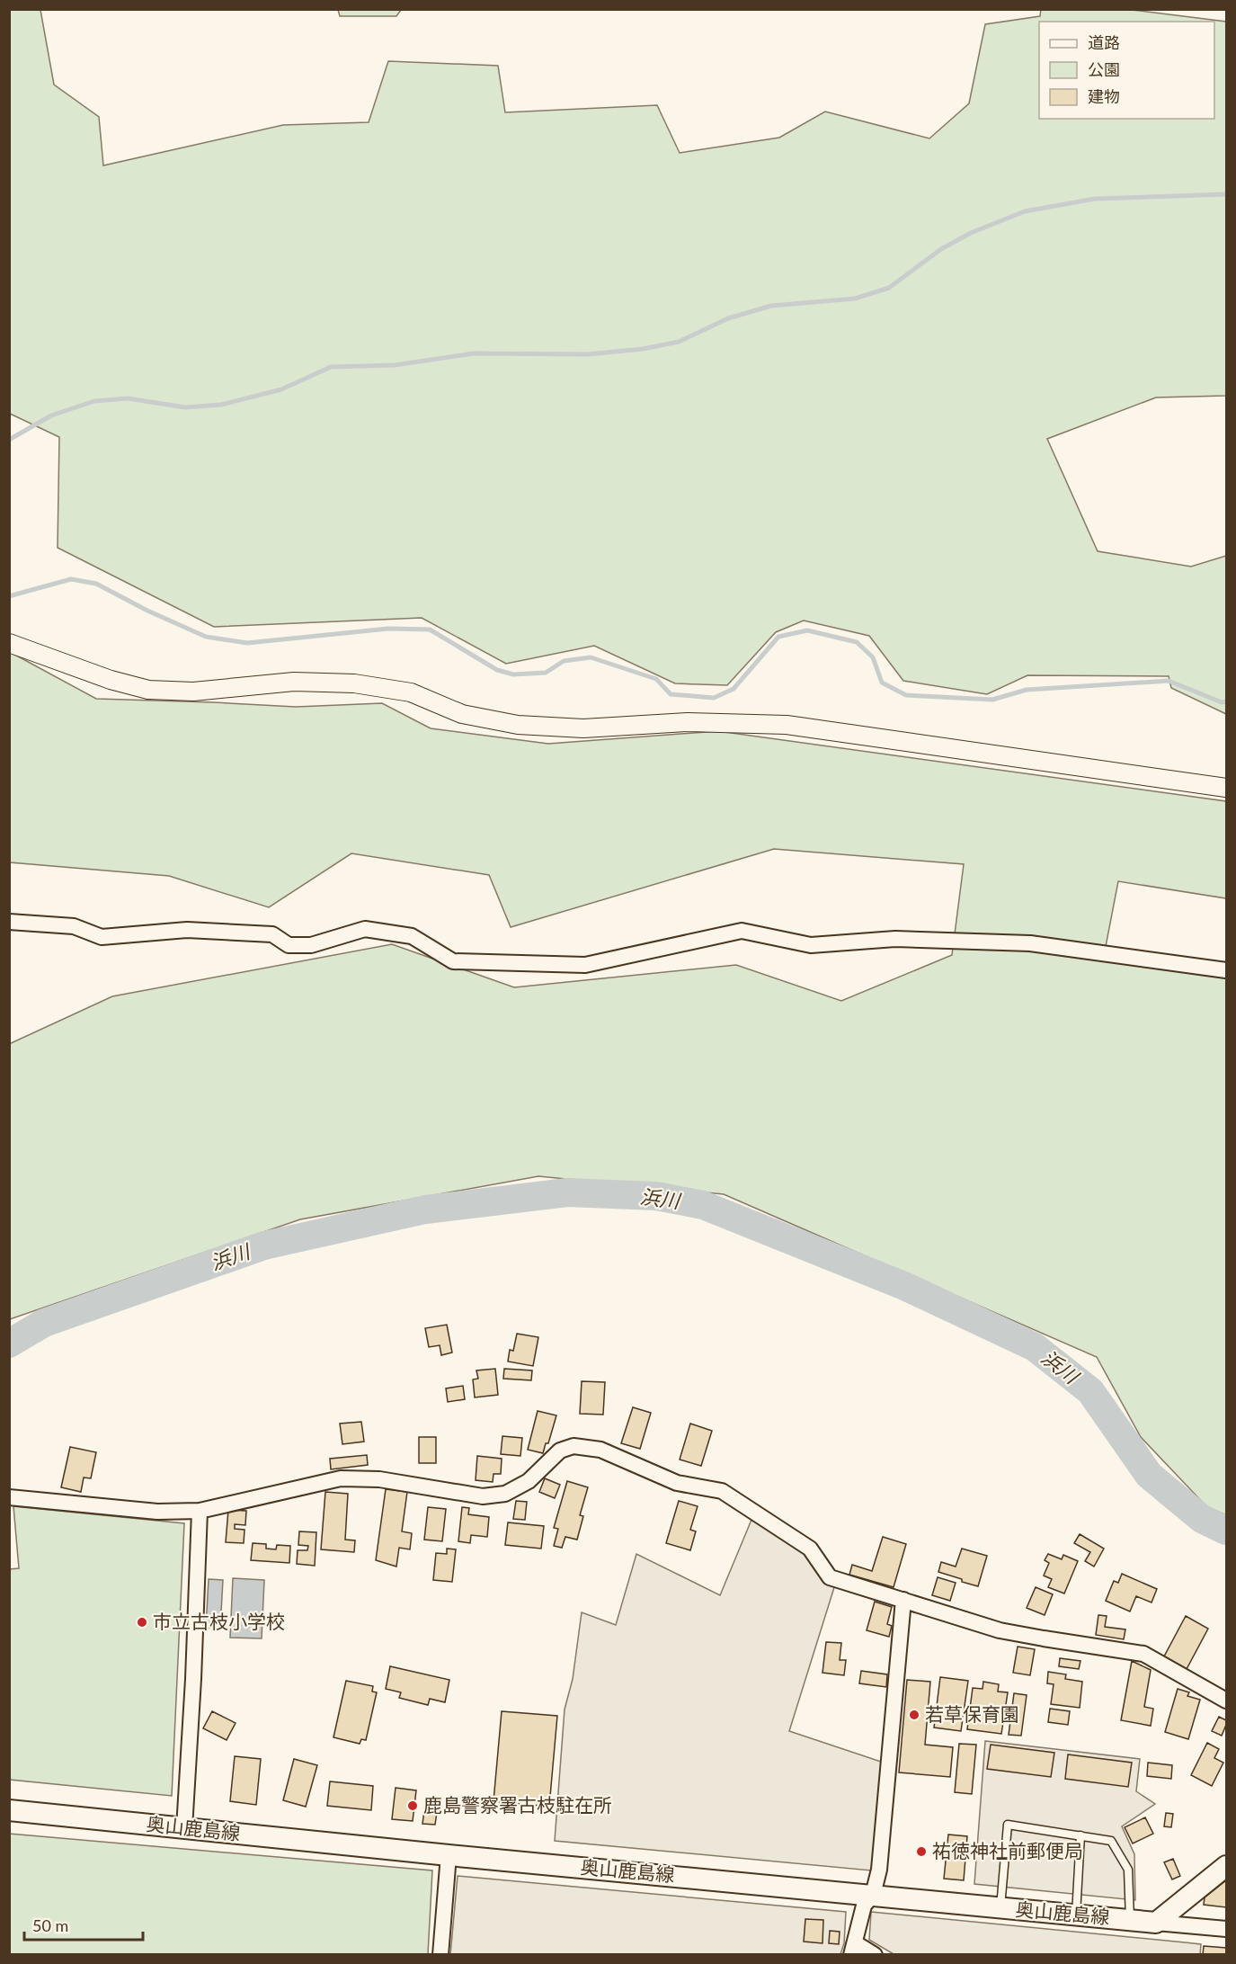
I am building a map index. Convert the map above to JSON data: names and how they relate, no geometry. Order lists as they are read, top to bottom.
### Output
{
  "streets": {
    "main road": ["奥山鹿島線"]
  },
  "water": ["浜川"],
  "places": [
    "市立古枝小学校",
    "若草保育園",
    "鹿島警察署古枝駐在所",
    "祐徳神社前郵便局"
  ],
  "legend": ["道路", "公園", "建物"],
  "scale_bar": "50 m"
}
